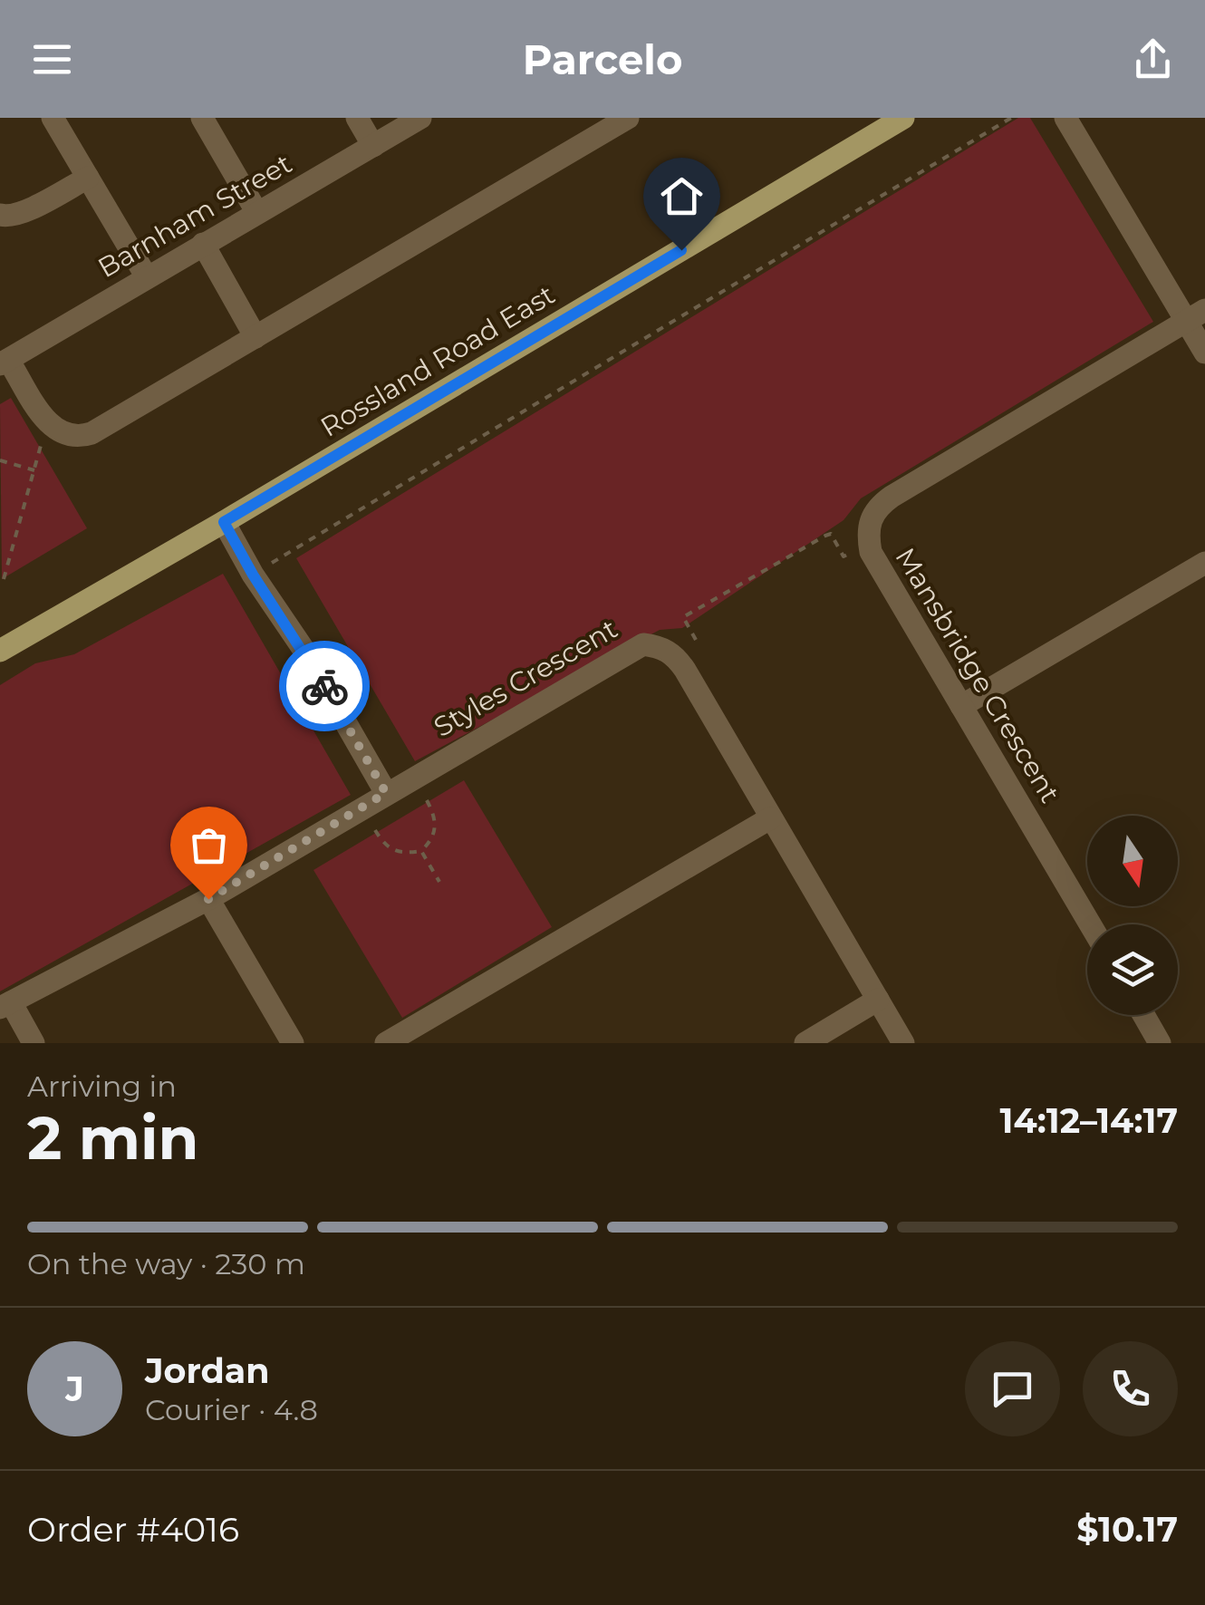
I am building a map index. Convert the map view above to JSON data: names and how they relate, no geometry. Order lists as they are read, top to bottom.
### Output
{
  "streets": {
    "main road": ["Rossland Road East"],
    "street": ["Barnham Street", "Mansbridge Crescent", "Styles Crescent"]
  },
  "north": "bottom",
  "page": {
    "header": "Parcelo",
    "heading": ["2 min", "Arriving in", "14:12–14:17"],
    "panel": [
      "Jordan",
      "Courier · 4.8",
      "Order #4016",
      "$10.17"
    ],
    "bar": "On the way · 230 m",
    "round": "J"
  }
}
